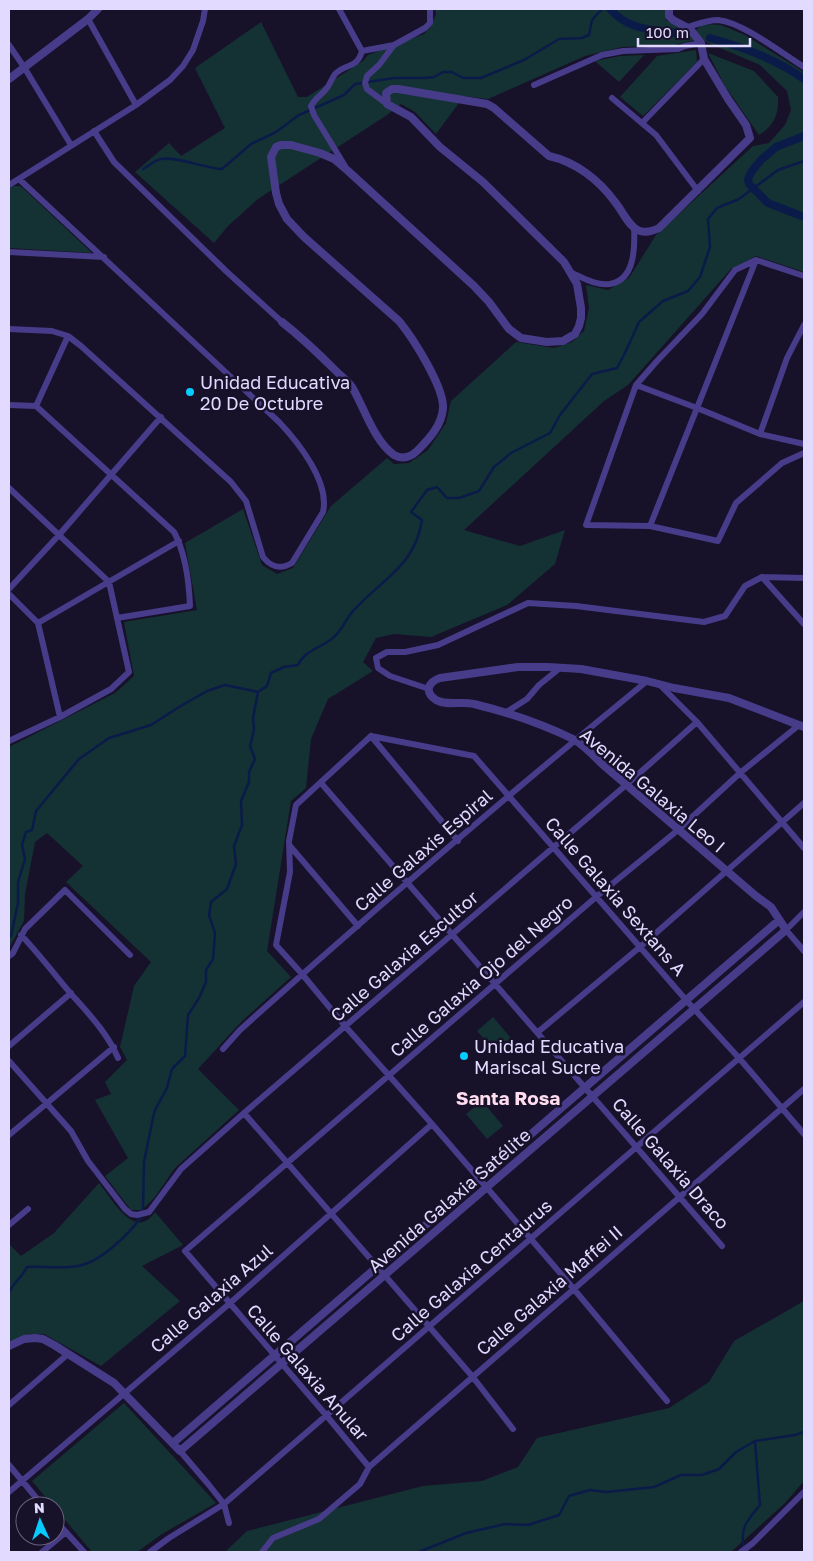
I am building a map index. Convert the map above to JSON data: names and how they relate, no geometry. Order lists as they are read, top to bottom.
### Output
{
  "streets": {
    "street": [
      "Avenida Galaxia Leo I",
      "Calle Galaxis Espiral",
      "Calle Galaxia Sextans A",
      "Calle Galaxia Escultor",
      "Calle Galaxia Ojo del Negro",
      "Calle Galaxia Draco",
      "Avenida Galaxia Satélite",
      "Calle Galaxia Centaurus",
      "Calle Galaxia Maffei II",
      "Calle Galaxia Azul",
      "Calle Galaxia Anular"
    ]
  },
  "crossings": [
    ["Avenida Galaxia Leo I", "Calle Galaxis Espiral"],
    ["Avenida Galaxia Leo I", "Calle Galaxia Escultor"],
    ["Avenida Galaxia Leo I", "Calle Galaxia Ojo del Negro"],
    ["Avenida Galaxia Leo I", "Avenida Galaxia Satélite"],
    ["Calle Galaxis Espiral", "Calle Galaxia Sextans A"],
    ["Calle Galaxis Espiral", "Calle Galaxia Draco"],
    ["Calle Galaxia Sextans A", "Calle Galaxia Escultor"],
    ["Calle Galaxia Sextans A", "Calle Galaxia Ojo del Negro"],
    ["Calle Galaxia Sextans A", "Avenida Galaxia Satélite"],
    ["Calle Galaxia Sextans A", "Calle Galaxia Centaurus"],
    ["Calle Galaxia Sextans A", "Calle Galaxia Maffei II"],
    ["Calle Galaxia Escultor", "Calle Galaxia Draco"],
    ["Calle Galaxia Ojo del Negro", "Calle Galaxia Draco"],
    ["Calle Galaxia Ojo del Negro", "Calle Galaxia Anular"],
    ["Calle Galaxia Draco", "Avenida Galaxia Satélite"],
    ["Calle Galaxia Draco", "Calle Galaxia Centaurus"],
    ["Calle Galaxia Draco", "Calle Galaxia Maffei II"],
    ["Avenida Galaxia Satélite", "Calle Galaxia Anular"],
    ["Calle Galaxia Centaurus", "Calle Galaxia Anular"],
    ["Calle Galaxia Maffei II", "Calle Galaxia Anular"],
    ["Calle Galaxia Azul", "Calle Galaxia Anular"]
  ],
  "districts": ["Santa Rosa"],
  "places": ["Unidad Educativa 20 De Octubre", "Unidad Educativa Mariscal Sucre"],
  "scale_bar": "100 m",
  "north": "top"
}
